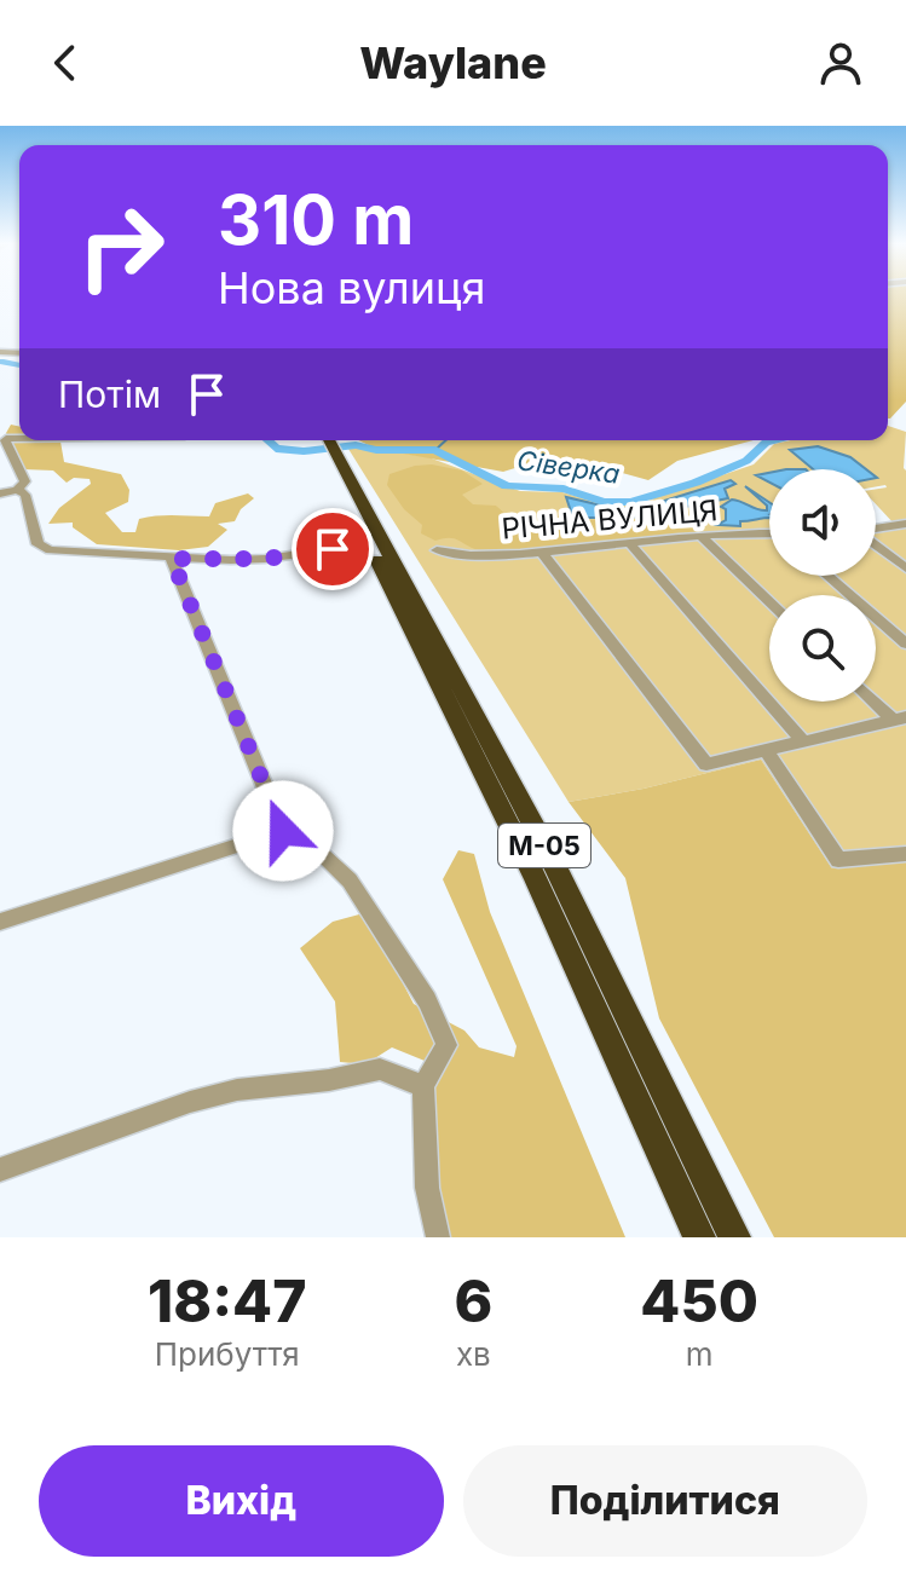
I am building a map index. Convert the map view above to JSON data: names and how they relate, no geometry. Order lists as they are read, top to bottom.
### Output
{
  "streets": {
    "highway": ["М-05"],
    "street": ["РІЧНА ВУЛИЦЯ"]
  },
  "water": ["Сіверка"],
  "page": {
    "header": "Waylane",
    "turn": ["310 m", "Нова вулиця"],
    "then": "Потім",
    "eta": [
      "18:47",
      "Прибуття",
      "6",
      "хв",
      "450",
      "m"
    ],
    "buttons": ["Вихід", "Поділитися"]
  }
}
